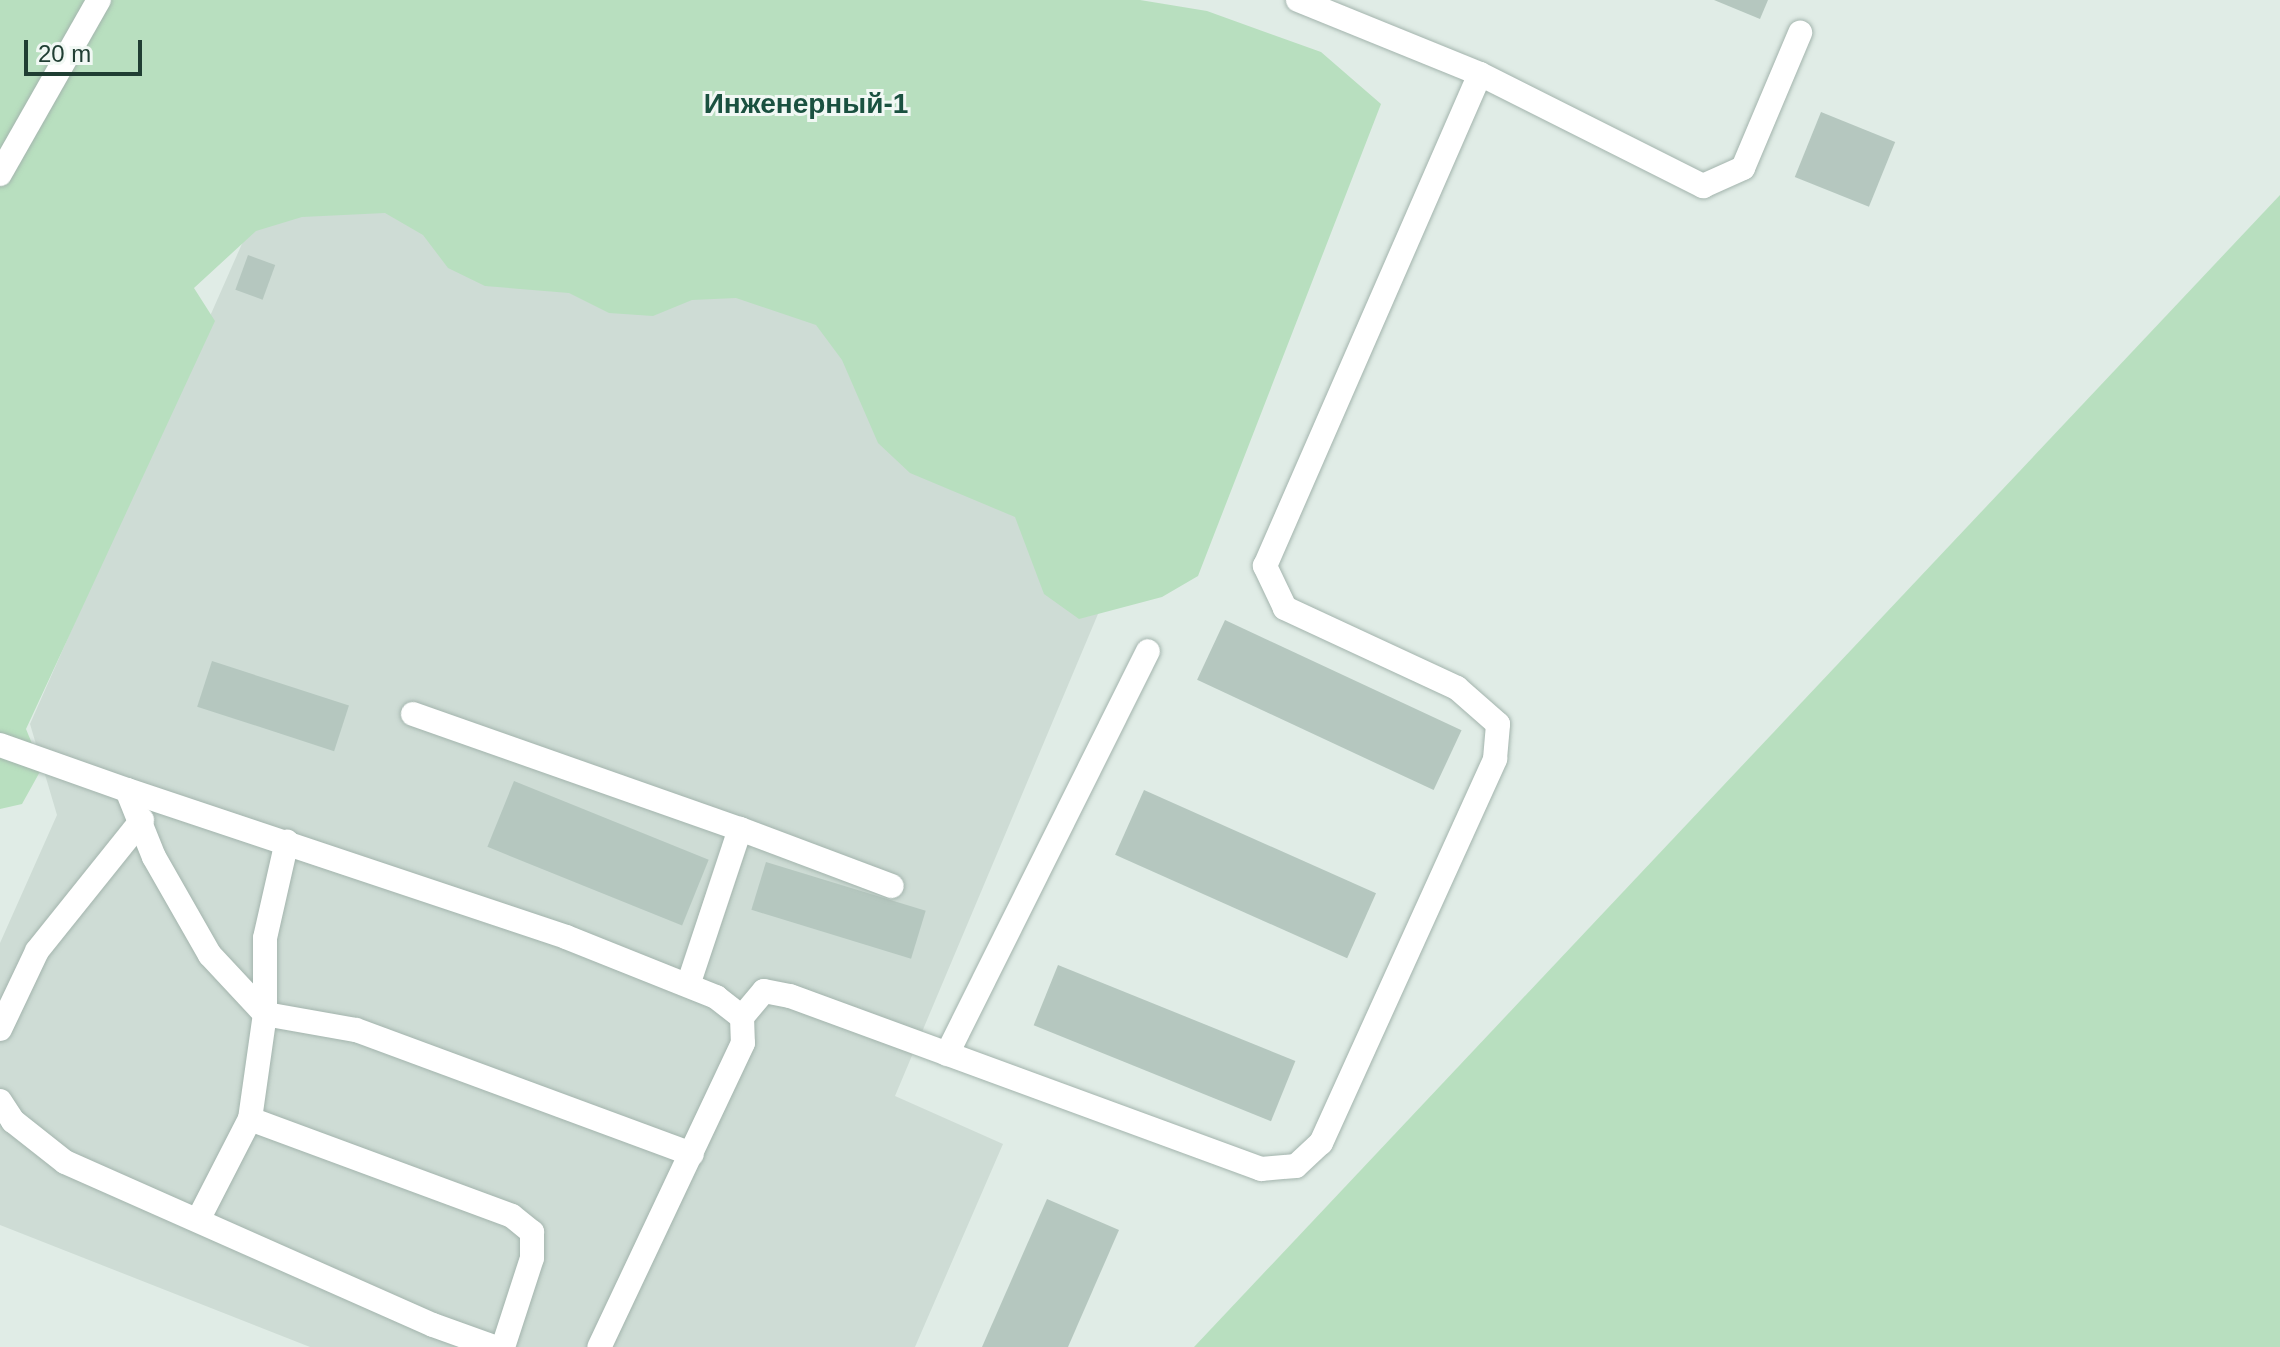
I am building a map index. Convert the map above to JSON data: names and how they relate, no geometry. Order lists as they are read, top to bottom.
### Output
{
  "districts": ["Инженерный-1"],
  "scale_bar": "20 m"
}
